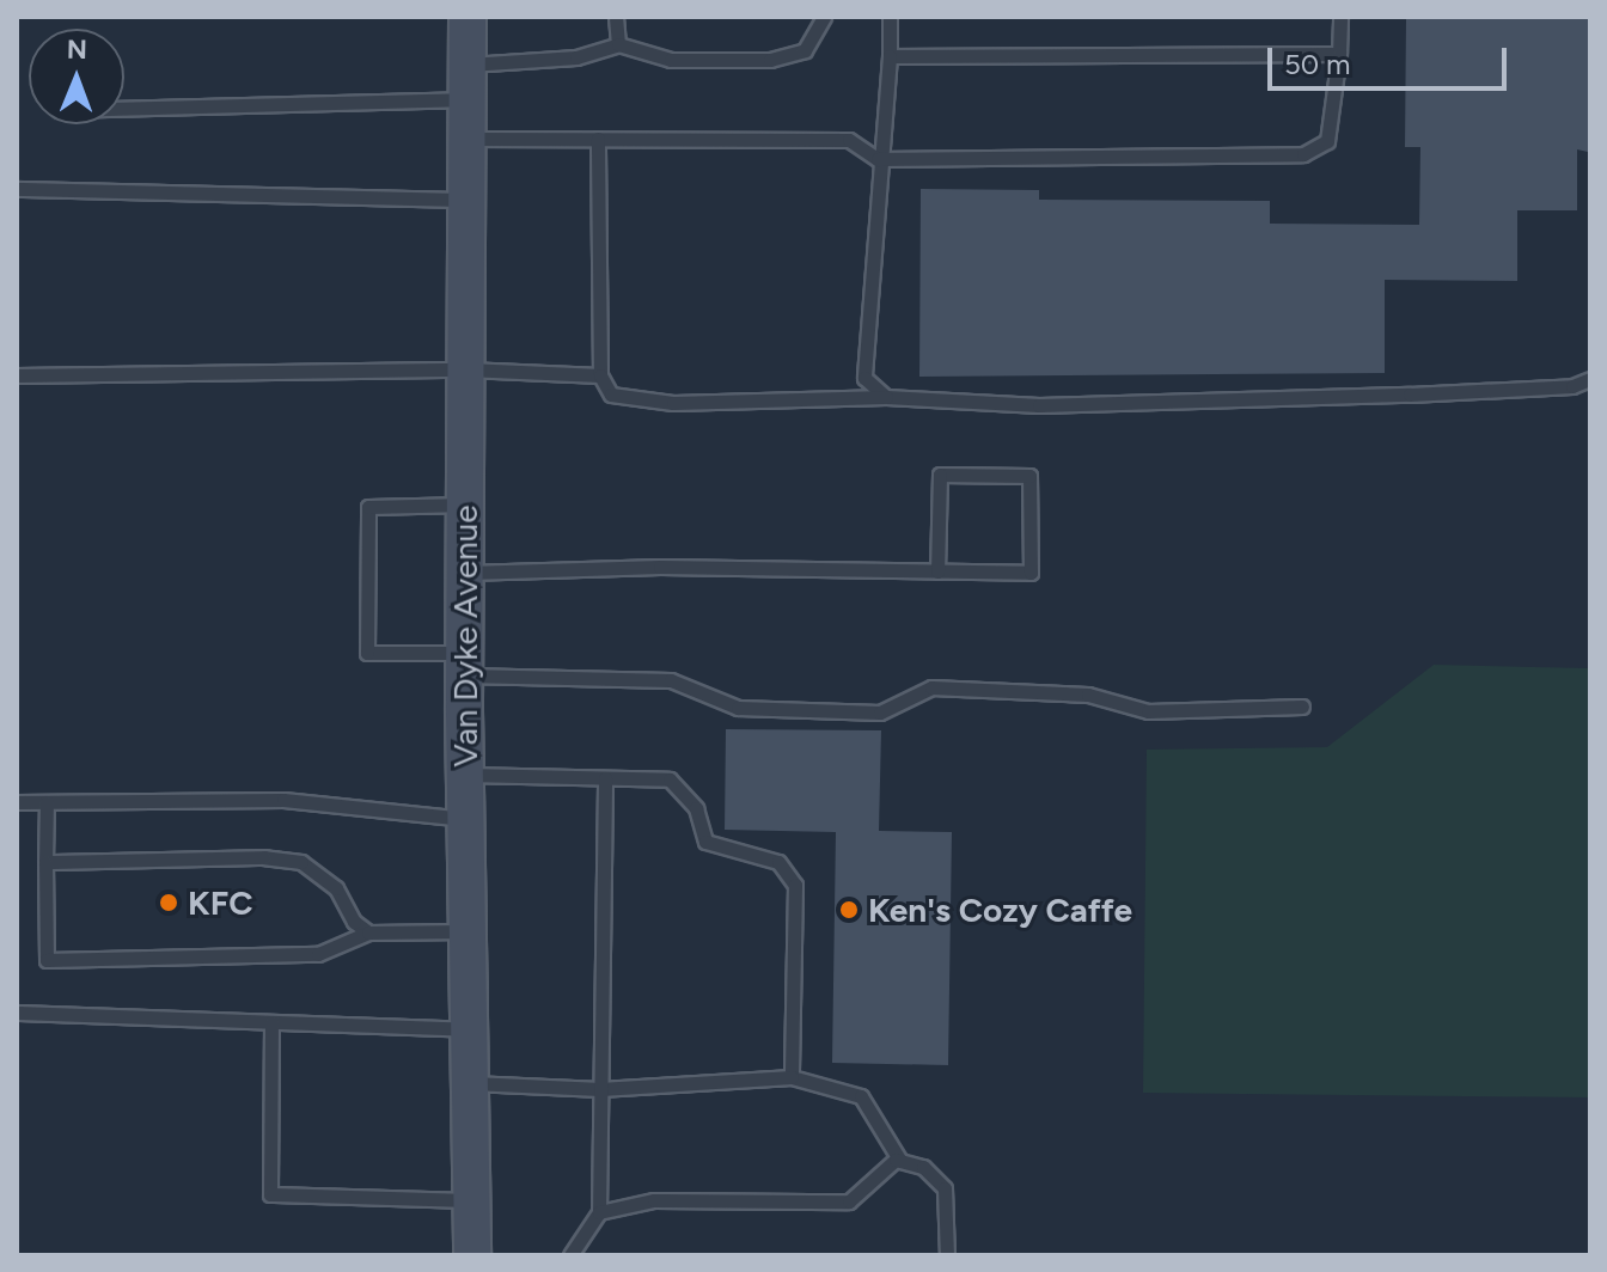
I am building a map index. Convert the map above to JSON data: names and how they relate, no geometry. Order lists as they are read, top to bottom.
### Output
{
  "streets": {
    "main road": ["Van Dyke Avenue"]
  },
  "places": ["KFC", "Ken's Cozy Caffe"],
  "scale_bar": "50 m",
  "north": "top"
}
